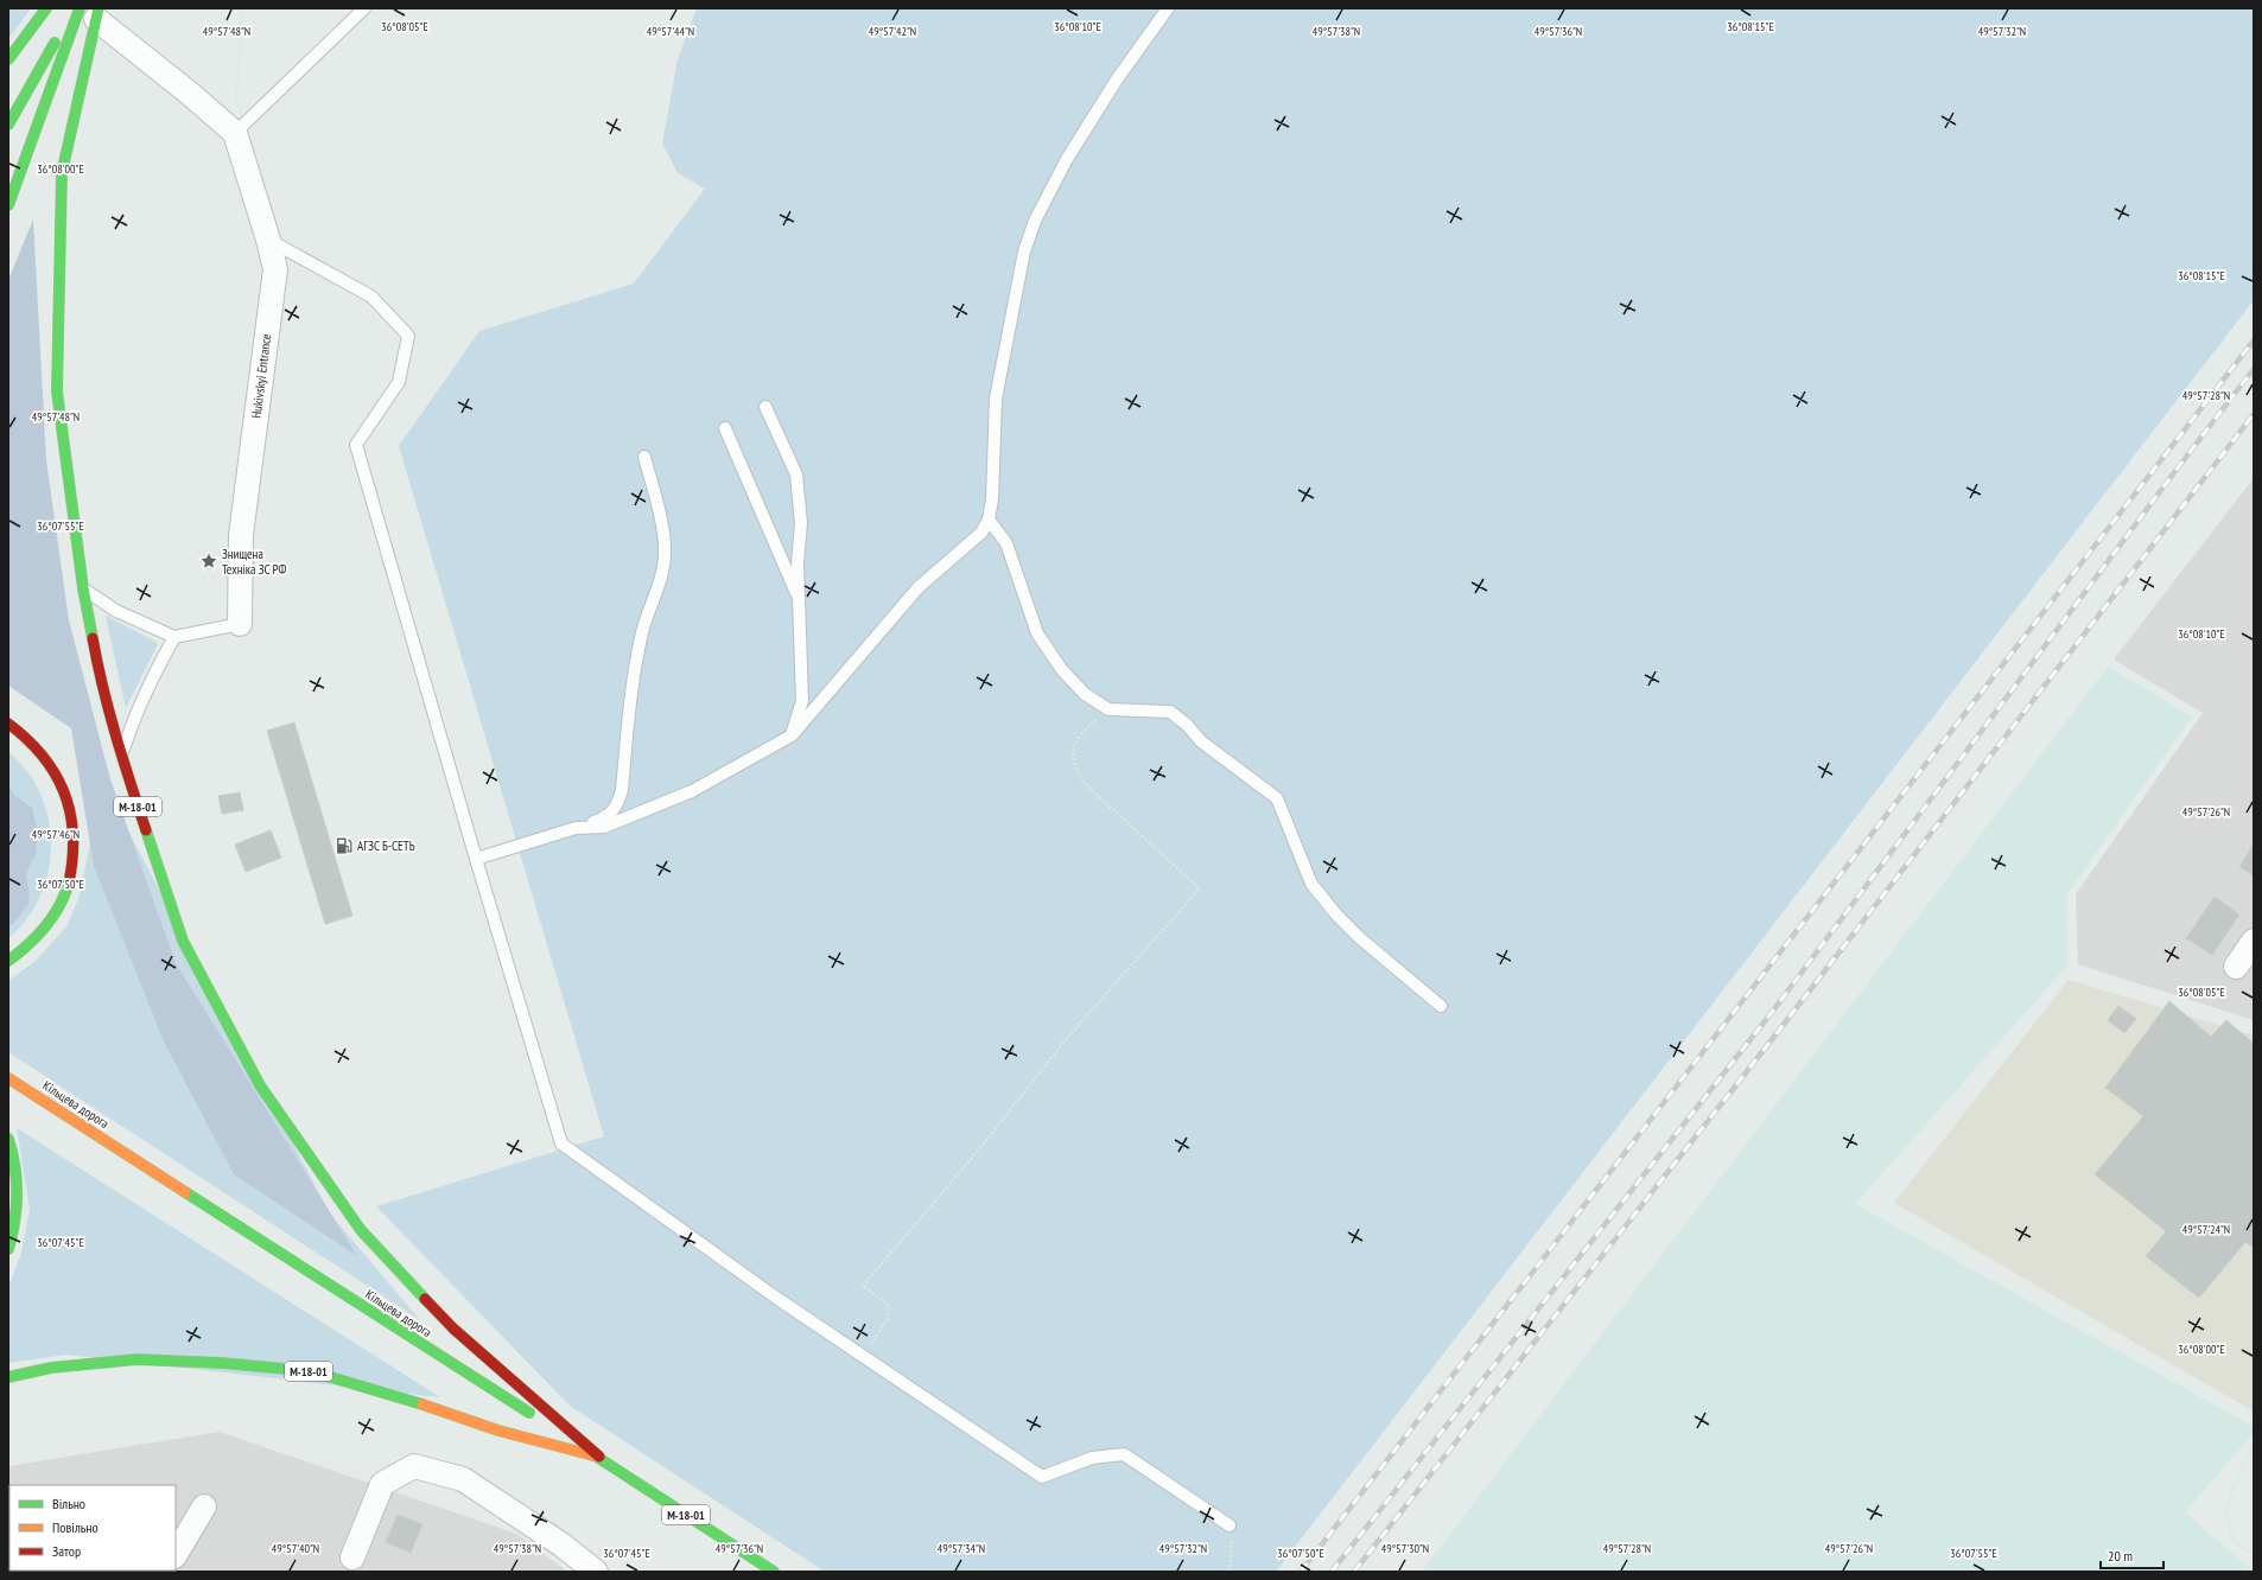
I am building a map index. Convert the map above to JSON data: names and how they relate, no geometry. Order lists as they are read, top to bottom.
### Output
{
  "streets": {
    "highway": ["М-18-01", "Кільцева дорога"],
    "street": ["Hukivskyi Entrance"]
  },
  "crossings": [
    ["М-18-01", "Кільцева дорога"]
  ],
  "places": {
    "place": ["Знищена Техніка ЗС РФ"],
    "fuel station": ["АГЗС Б-СЕТЬ"]
  },
  "legend": ["Вільно", "Повільно", "Затор"],
  "scale_bar": "20 m",
  "coordinates": [
    "36°08'05\"E",
    "36°08'10\"E",
    "36°08'15\"E",
    "49°57'48\"N",
    "49°57'44\"N",
    "49°57'42\"N",
    "49°57'38\"N",
    "49°57'36\"N",
    "49°57'32\"N",
    "36°08'00\"E",
    "49°57'28\"N",
    "36°07'55\"E",
    "49°57'26\"N",
    "49°57'46\"N",
    "36°07'50\"E",
    "49°57'24\"N",
    "36°07'45\"E",
    "49°57'40\"N",
    "49°57'34\"N",
    "49°57'30\"N"
  ]
}
